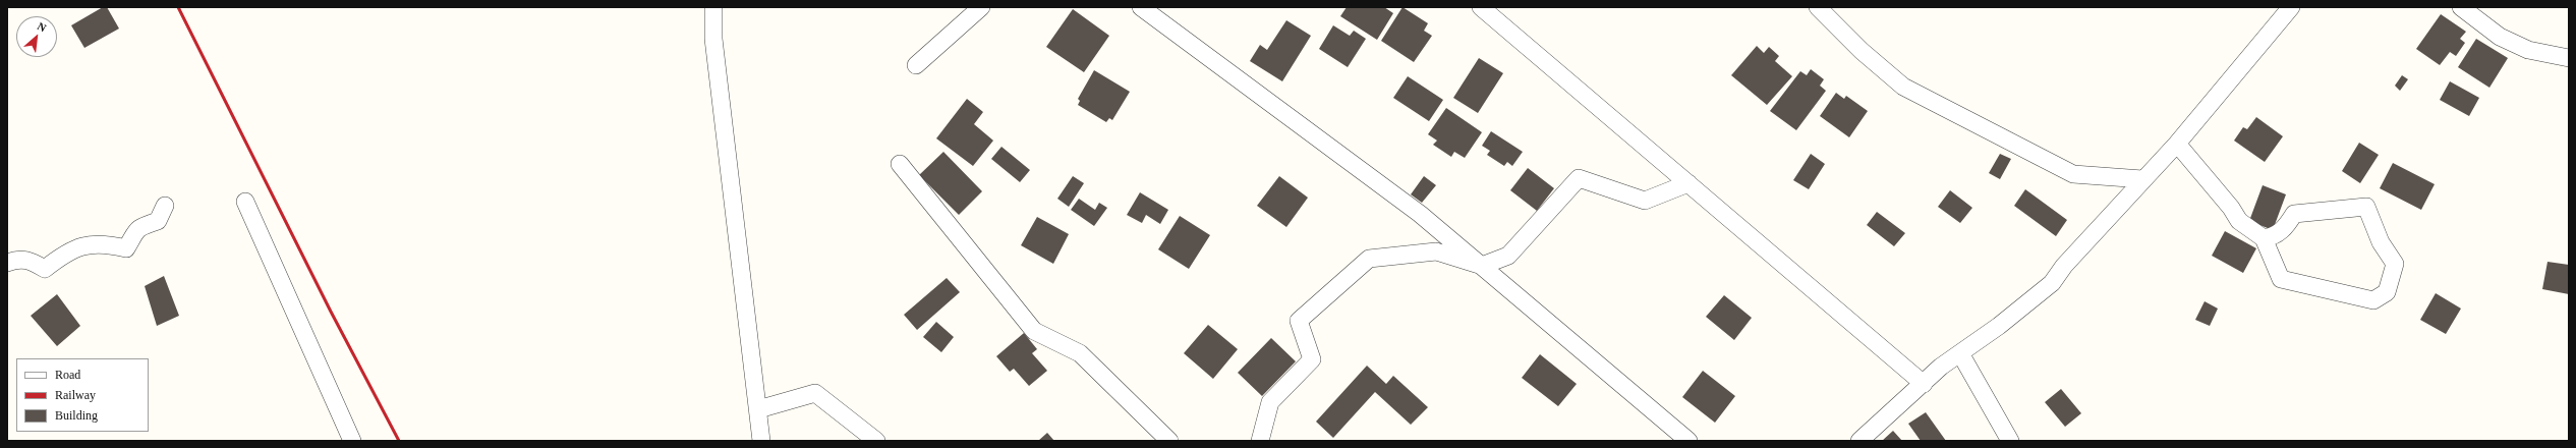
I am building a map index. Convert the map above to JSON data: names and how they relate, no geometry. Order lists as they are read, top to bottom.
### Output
{
  "legend": ["Road", "Railway", "Building"],
  "north": "top right"
}
